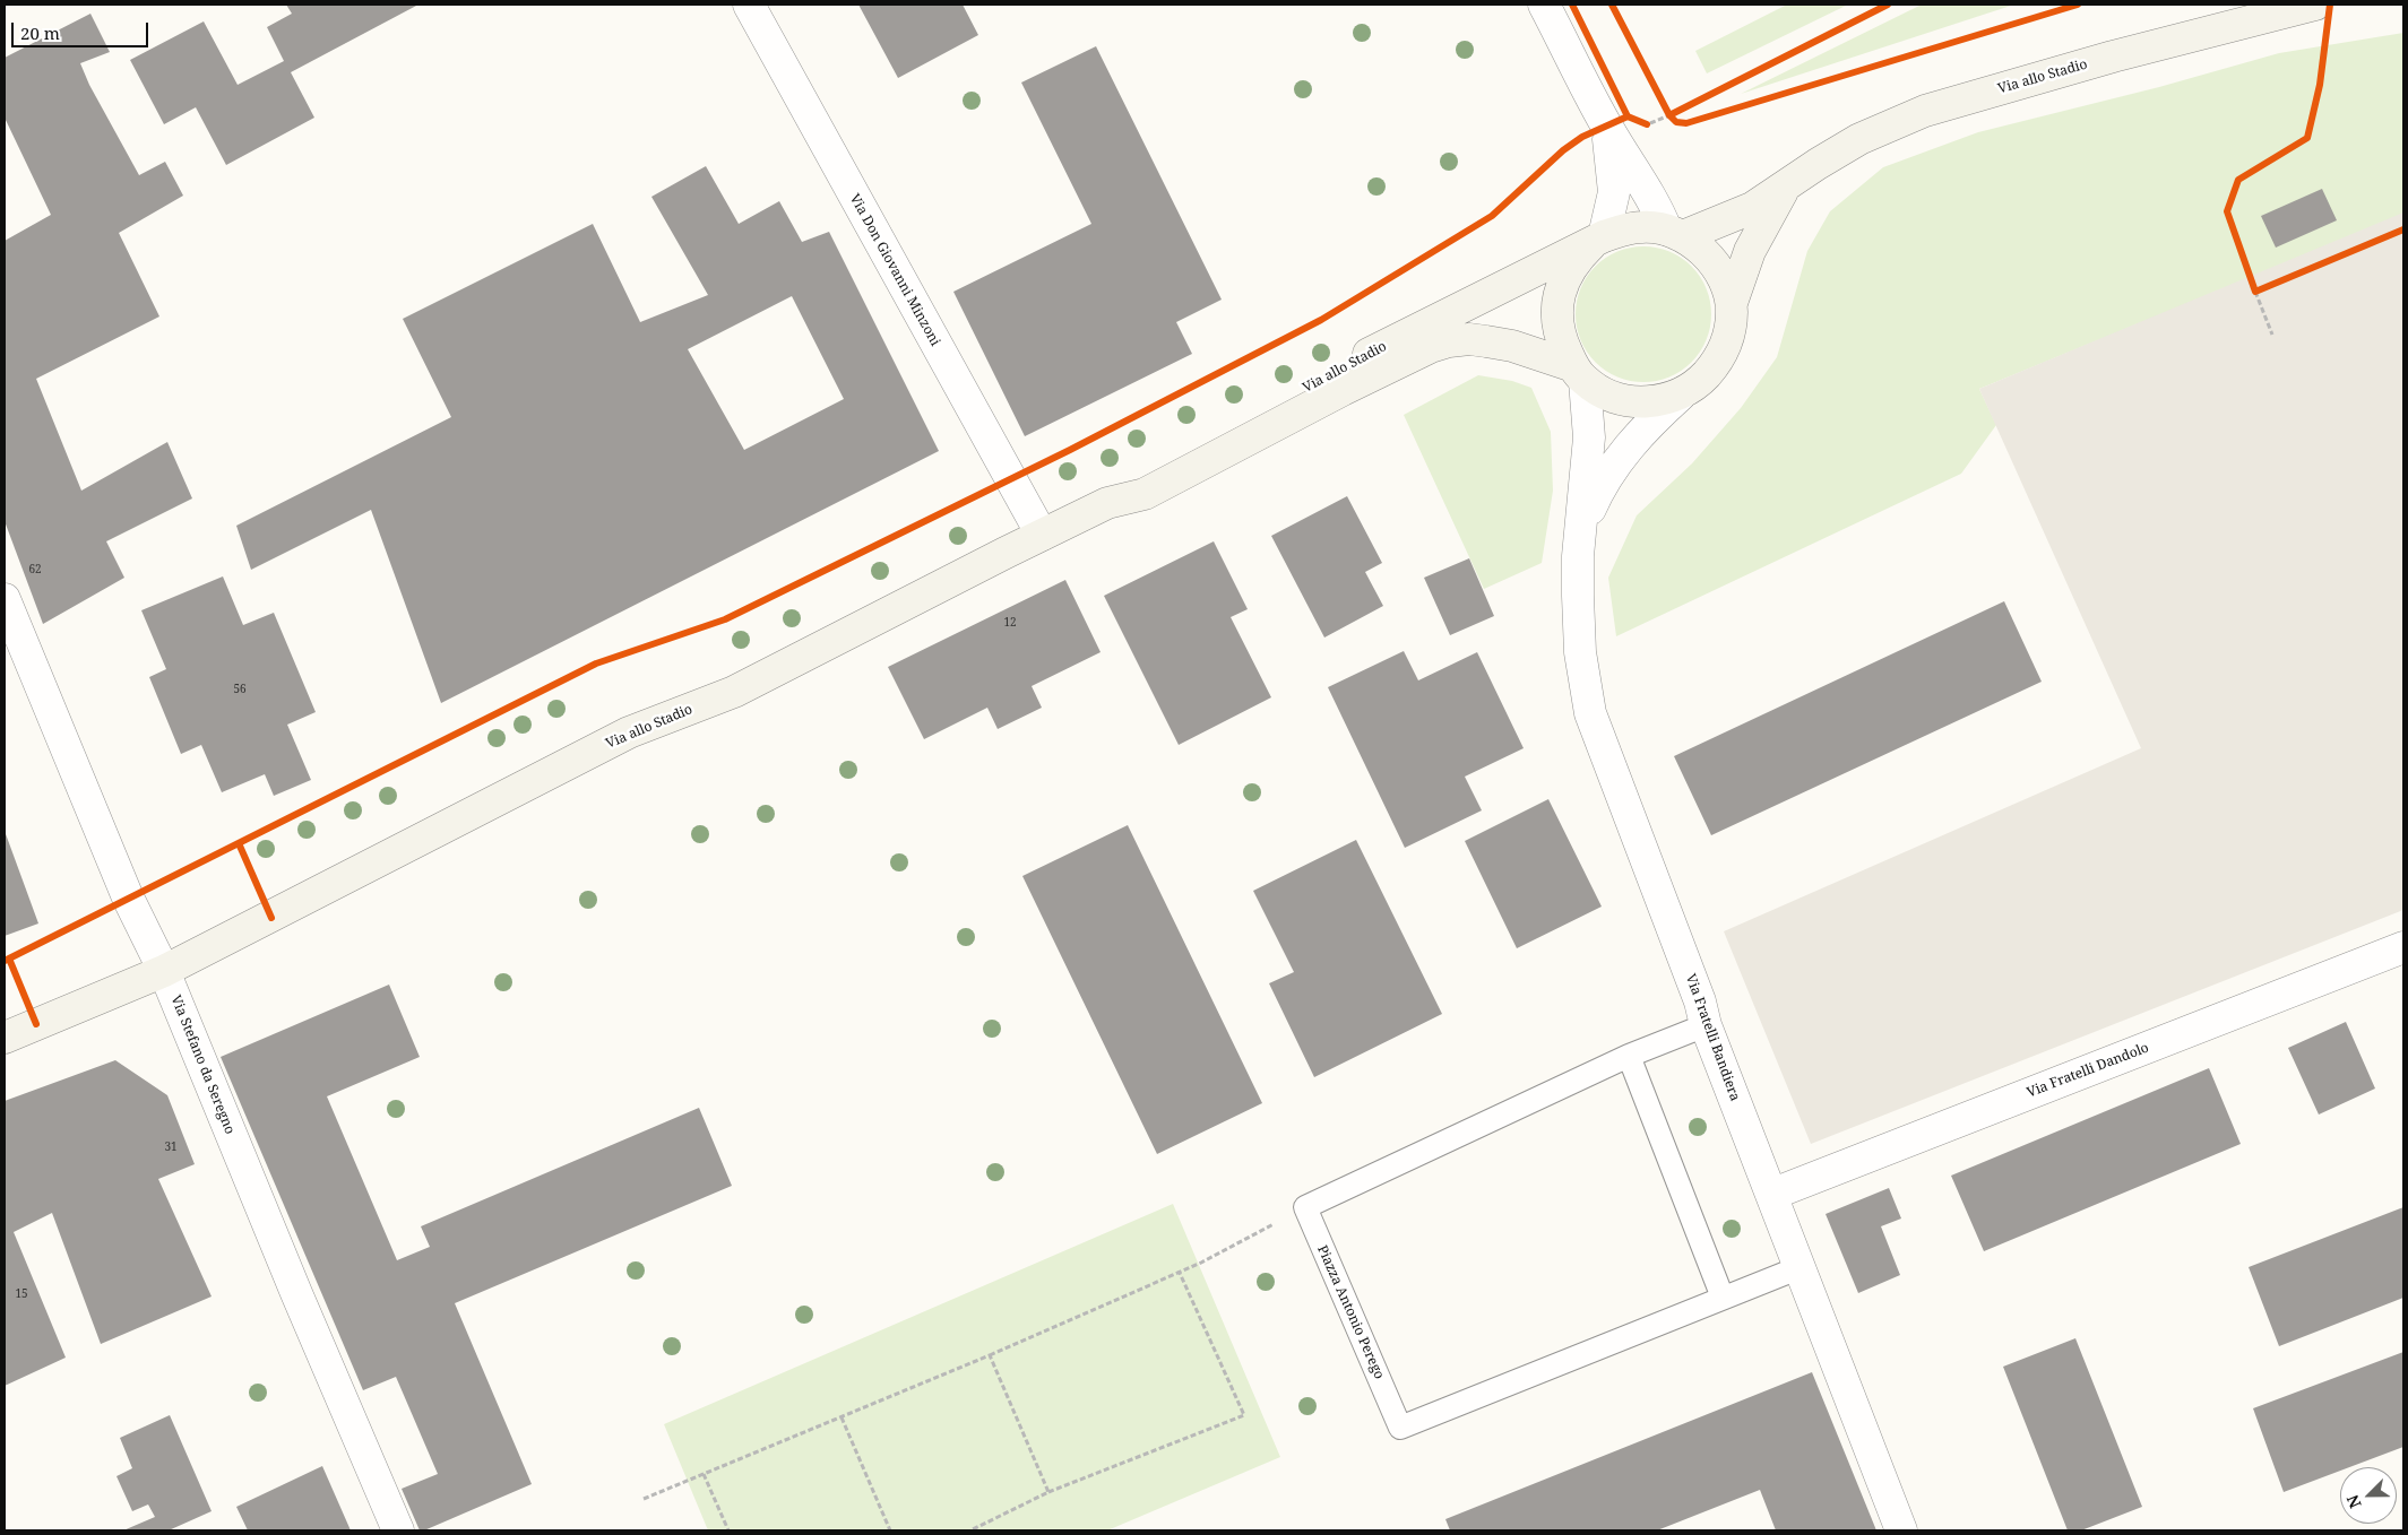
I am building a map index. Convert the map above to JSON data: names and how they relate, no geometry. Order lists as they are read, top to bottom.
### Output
{
  "streets": {
    "main road": ["Via allo Stadio"],
    "street": [
      "Via Don Giovanni Minzoni",
      "Via Fratelli Bandiera",
      "Via Stefano da Seregno",
      "Via Fratelli Dandolo"
    ],
    "lane": ["Piazza Antonio Perego"]
  },
  "crossings": [
    ["Via allo Stadio", "Via Don Giovanni Minzoni"],
    ["Via allo Stadio", "Via Fratelli Bandiera"],
    ["Via allo Stadio", "Via Stefano da Seregno"],
    ["Via Fratelli Bandiera", "Via Fratelli Dandolo"],
    ["Via Fratelli Bandiera", "Piazza Antonio Perego"]
  ],
  "house_numbers": [
    "62",
    "12",
    "56",
    "31",
    "15"
  ],
  "scale_bar": "20 m",
  "north": "bottom left"
}
